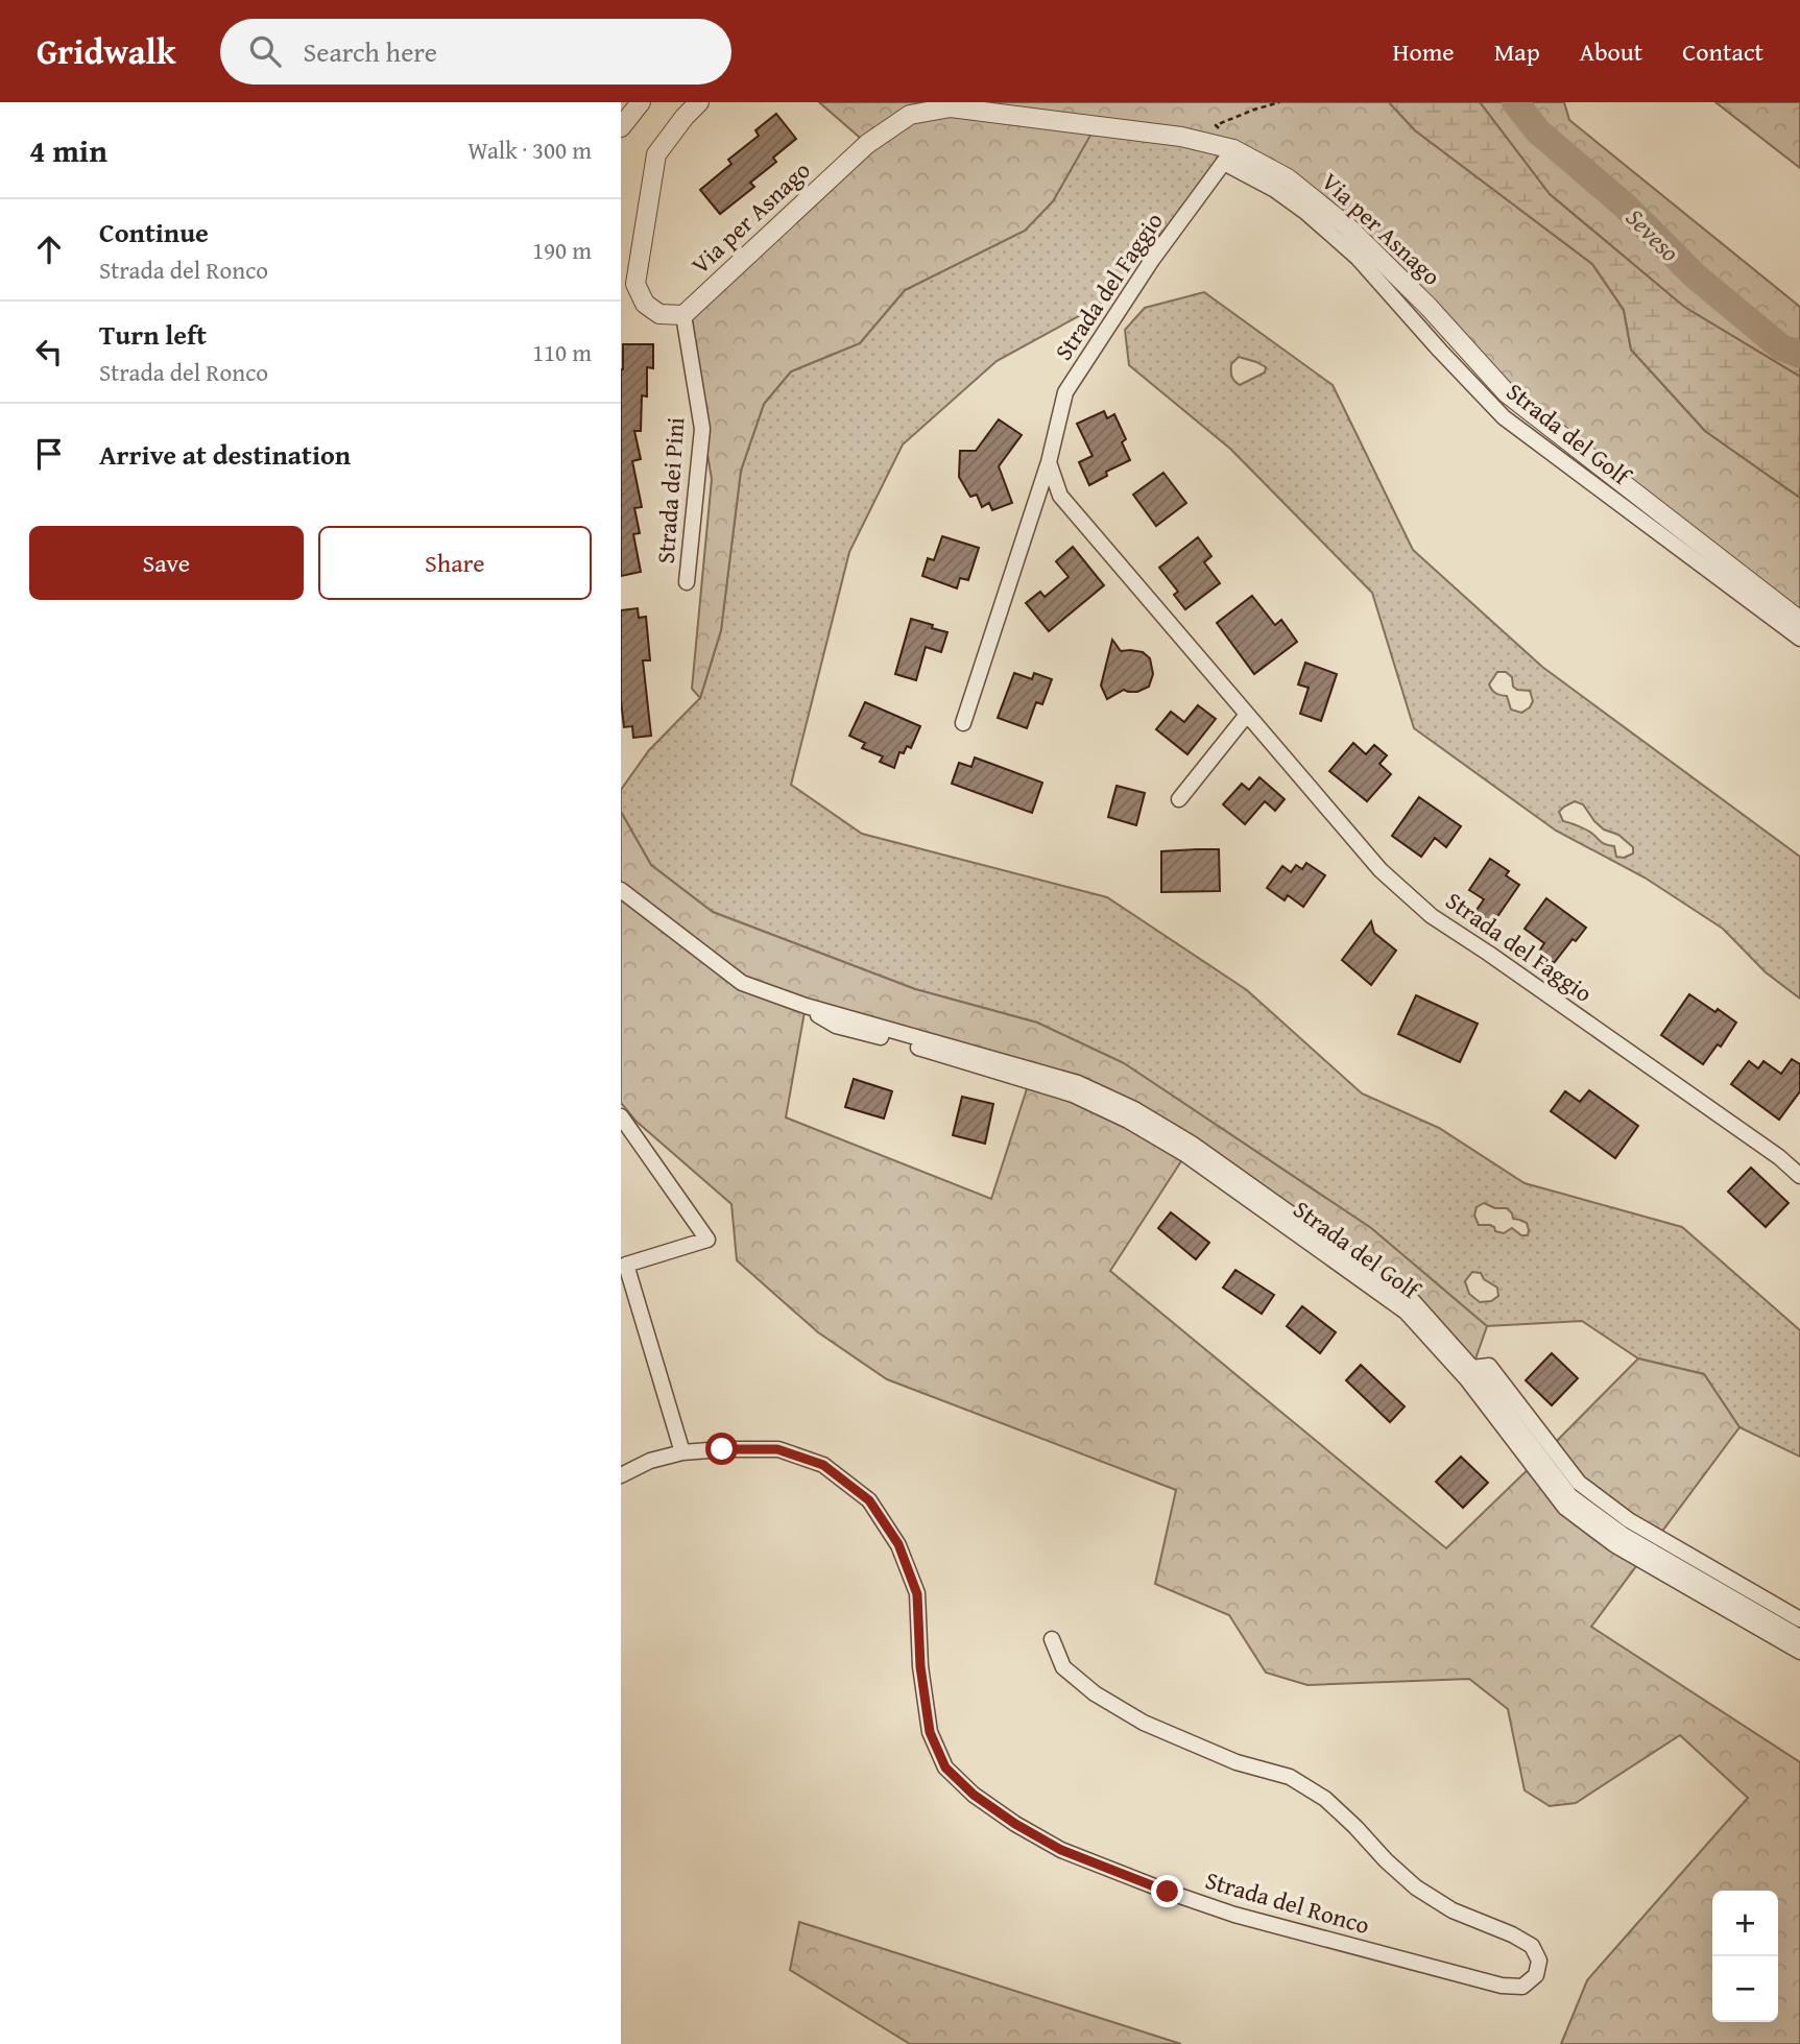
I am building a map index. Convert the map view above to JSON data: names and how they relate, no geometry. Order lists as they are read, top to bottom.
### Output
{
  "streets": {
    "street": [
      "Via per Asnago",
      "Strada del Faggio",
      "Strada del Golf",
      "Strada dei Pini",
      "Strada del Ronco"
    ]
  },
  "crossings": [
    ["Via per Asnago", "Strada del Faggio"],
    ["Via per Asnago", "Strada del Golf"],
    ["Via per Asnago", "Strada dei Pini"],
    ["Strada del Faggio", "Strada del Golf"]
  ],
  "water": ["Seveso"],
  "page": {
    "header": "Gridwalk",
    "search": "Search here",
    "nav": [
      "Home",
      "Map",
      "About",
      "Contact"
    ],
    "heading": ["4 min", "Walk · 300 m"],
    "list": [
      ["Continue", "Strada del Ronco", "190 m"],
      ["Turn left", "Strada del Ronco", "110 m"],
      "Arrive at destination"
    ],
    "buttons": ["Save", "Share"],
    "map_buttons": ["+", "−"]
  }
}
